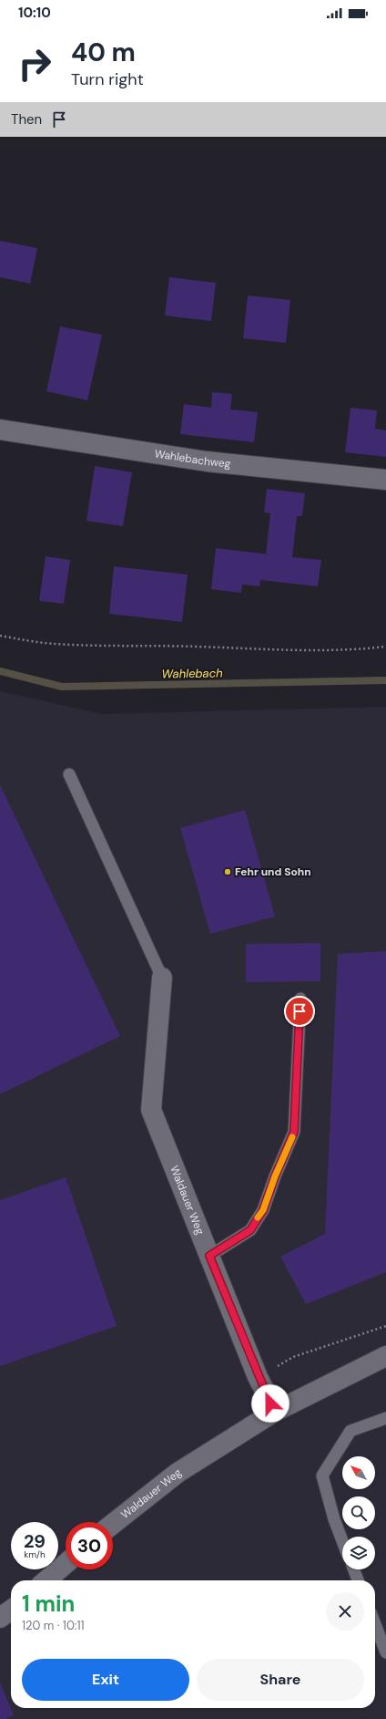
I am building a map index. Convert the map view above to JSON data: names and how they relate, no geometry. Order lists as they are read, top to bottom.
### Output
{
  "streets": {
    "street": ["Wahlebachweg", "Waldauer Weg"]
  },
  "water": ["Wahlebach"],
  "places": ["Fehr und Sohn"],
  "north": "top left",
  "page": {
    "status": "10:10",
    "turn": ["40 m", "Turn right"],
    "then": "Then",
    "speed": "29 km/h",
    "limit": "30",
    "heading": ["1 min", "120 m · 10:11"],
    "buttons": ["Exit", "Share"]
  }
}
